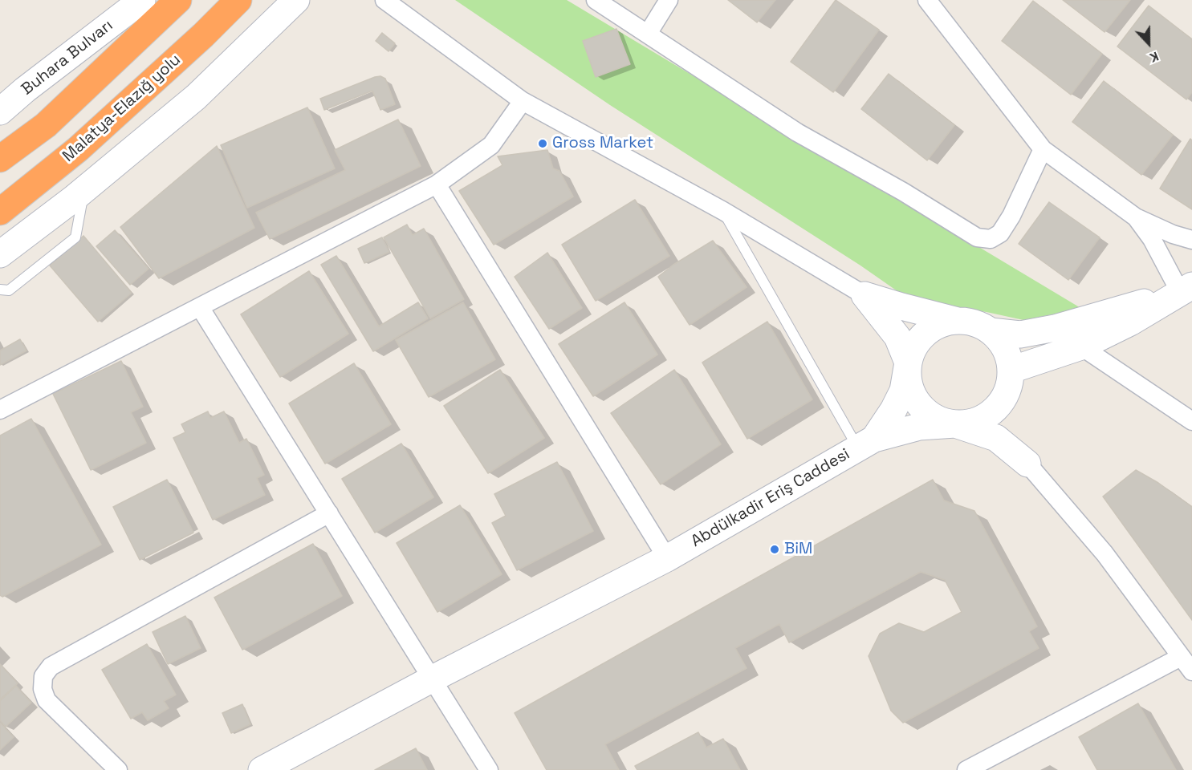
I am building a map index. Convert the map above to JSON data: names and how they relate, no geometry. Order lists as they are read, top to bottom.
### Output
{
  "streets": {
    "highway": ["Malatya-Elazığ yolu"],
    "main road": ["Buhara Bulvarı", "Abdülkadir Eriş Caddesi"]
  },
  "places": ["Gross Market", "BiM"],
  "north": "bottom"
}
